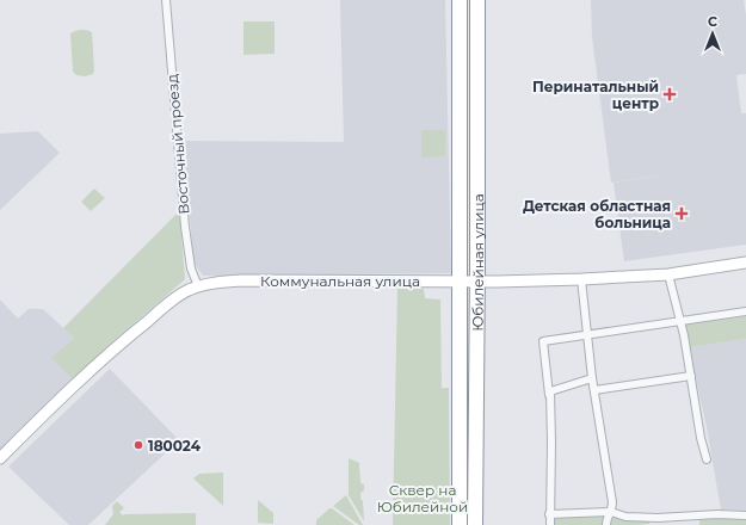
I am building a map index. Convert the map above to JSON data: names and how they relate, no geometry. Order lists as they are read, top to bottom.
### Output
{
  "streets": {
    "highway": ["Юбилейная улица"],
    "main road": ["Коммунальная улица"],
    "street": ["Восточный проезд"]
  },
  "crossings": [
    ["Восточный проезд", "Коммунальная улица"],
    ["Юбилейная улица", "Коммунальная улица"]
  ],
  "parks": ["Сквер на Юбилейной"],
  "places": {
    "health": ["Перинатальный центр", "Детская областная больница"],
    "other": ["180024"]
  },
  "north": "top"
}
